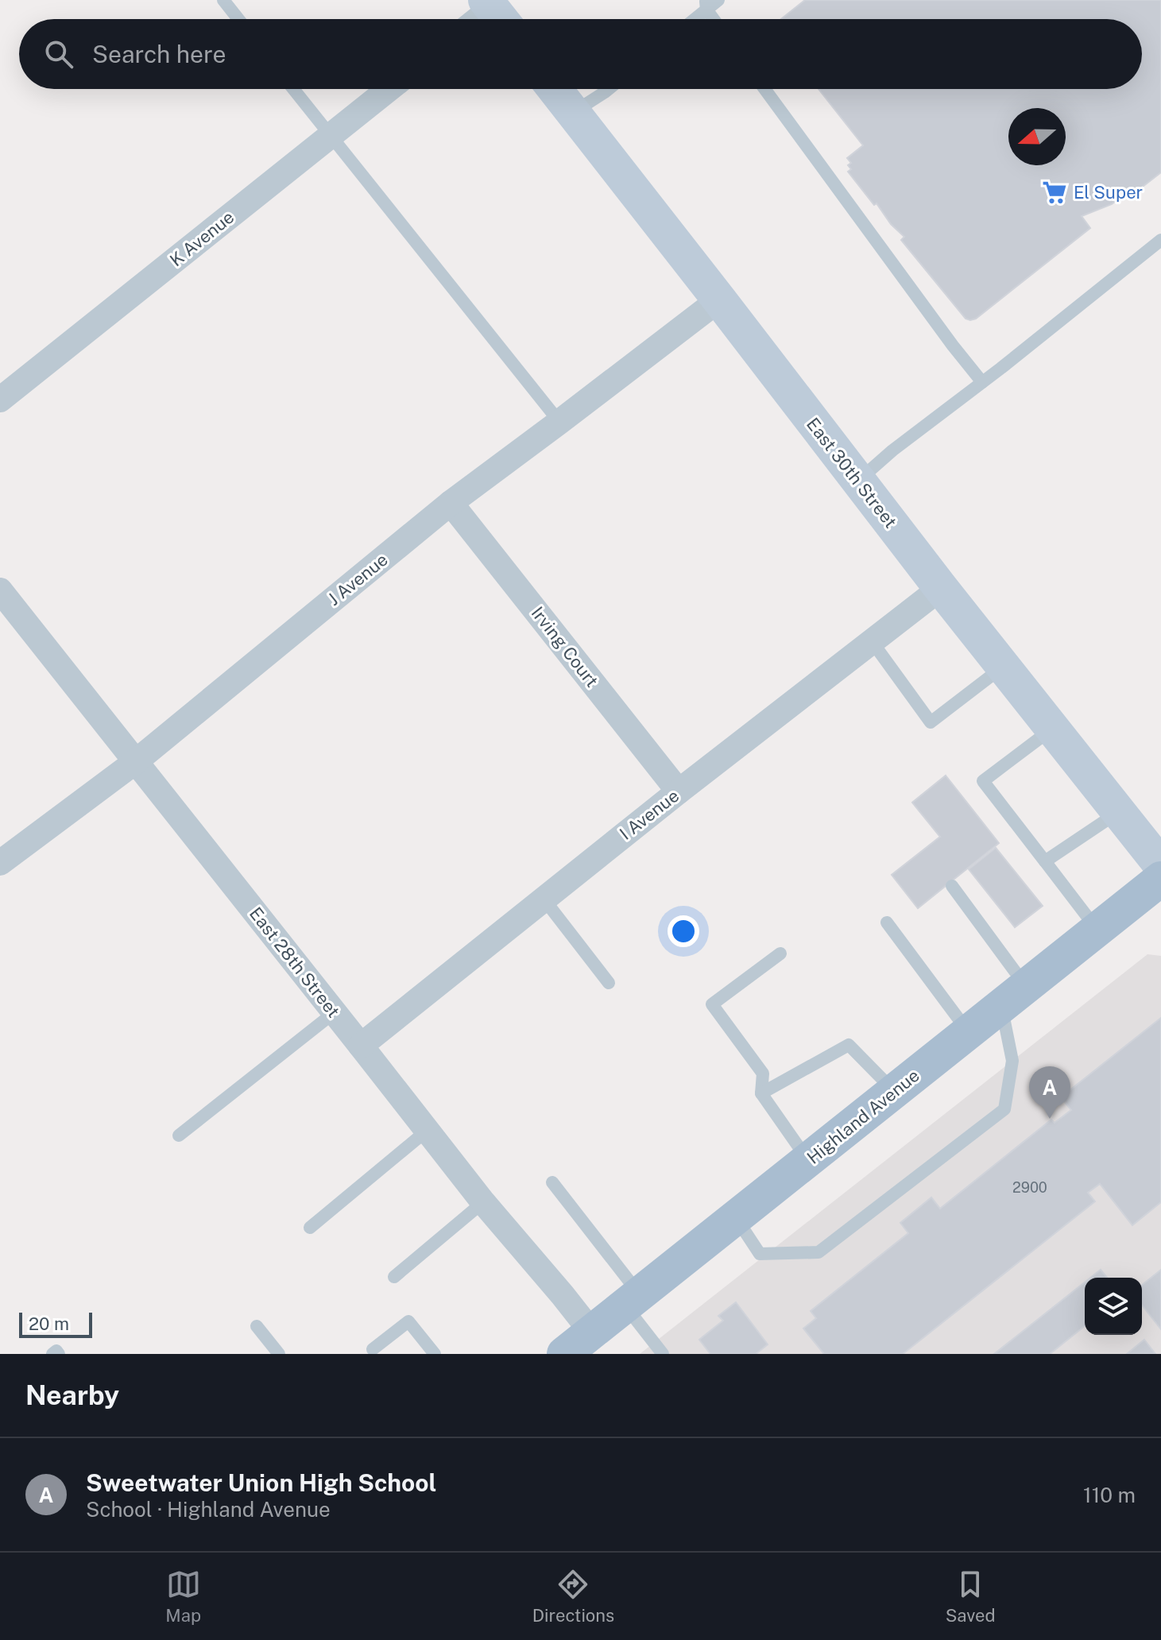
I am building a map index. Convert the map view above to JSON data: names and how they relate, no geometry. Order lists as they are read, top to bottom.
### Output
{
  "streets": {
    "main road": ["East 30th Street", "Highland Avenue"],
    "street": [
      "K Avenue",
      "J Avenue",
      "Irving Court",
      "I Avenue",
      "East 28th Street"
    ]
  },
  "crossings": [
    ["East 30th Street", "J Avenue"],
    ["East 30th Street", "I Avenue"],
    ["J Avenue", "Irving Court"],
    ["J Avenue", "East 28th Street"],
    ["Irving Court", "I Avenue"],
    ["I Avenue", "East 28th Street"],
    ["East 28th Street", "Highland Avenue"]
  ],
  "places": {
    "supermarket": ["El Super"]
  },
  "house_numbers": ["2900"],
  "scale_bar": "20 m",
  "north": "left",
  "page": {
    "search": "Search here",
    "pins": "A",
    "scale": "20 m",
    "heading": "Nearby",
    "list": [
      {
        "mark": "A",
        "name": "Sweetwater Union High School",
        "note": "School · Highland Avenue",
        "value": "110 m"
      }
    ],
    "nav": ["Map", "Directions", "Saved"]
  }
}
